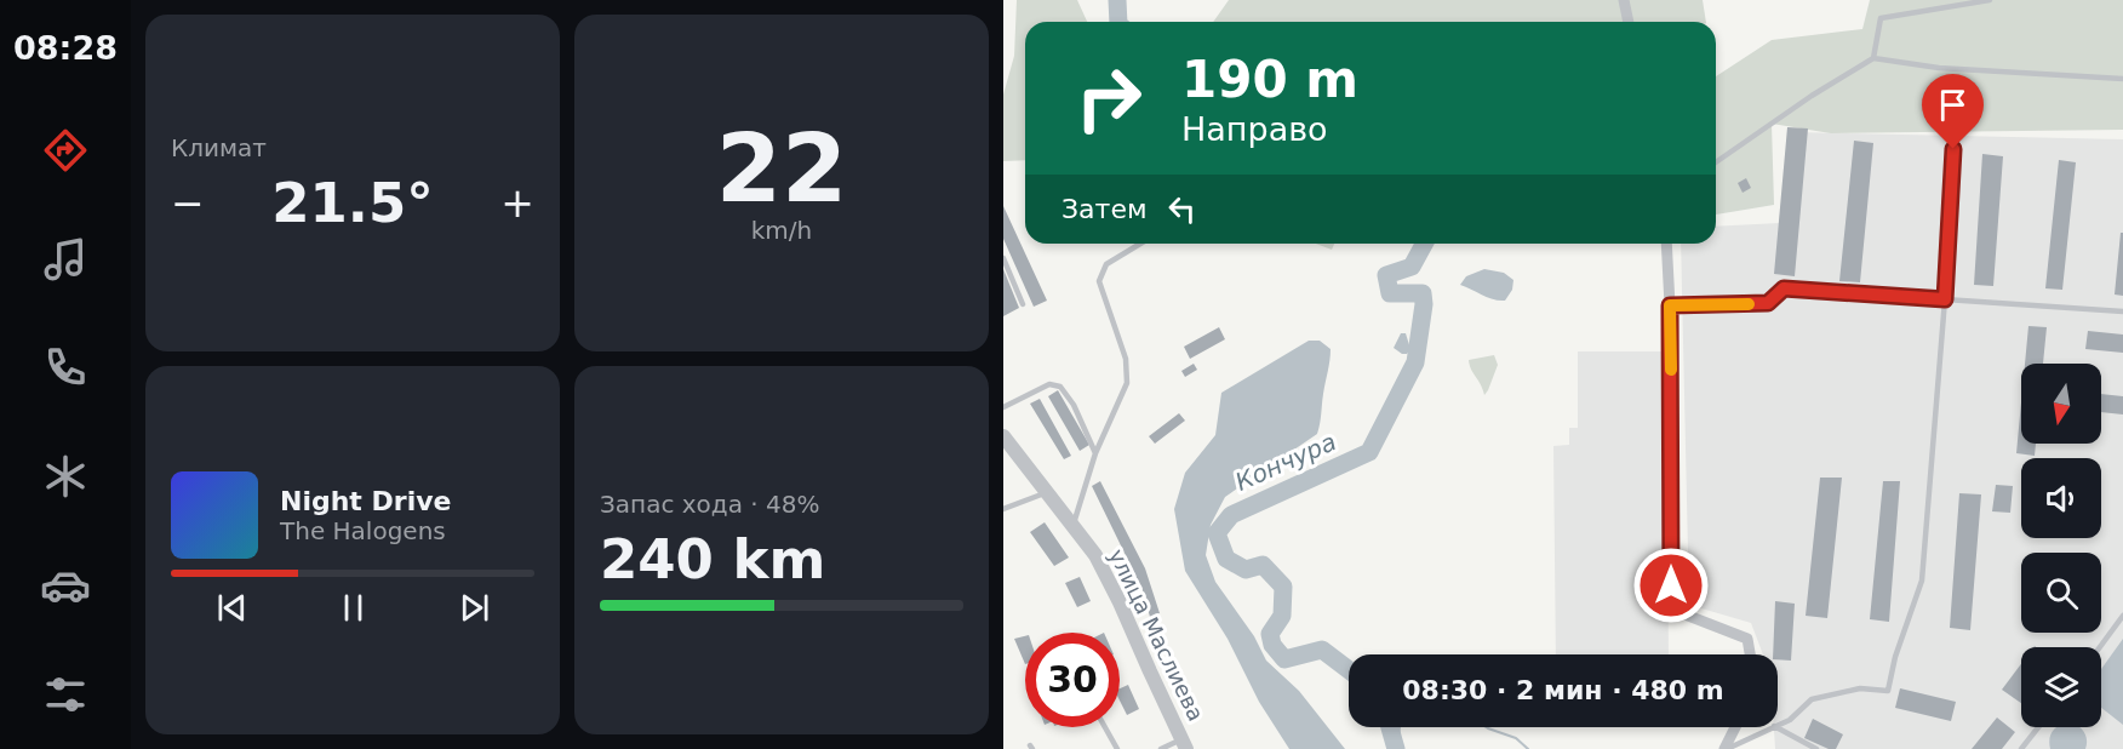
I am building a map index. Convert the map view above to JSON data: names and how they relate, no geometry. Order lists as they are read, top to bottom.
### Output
{
  "streets": {
    "street": ["улица Маслиева"]
  },
  "water": ["Кончура"],
  "north": "bottom",
  "page": {
    "tabs": "08:28",
    "tile": [
      "Климат",
      ["22", "km/h"],
      ["Запас хода · 48%", "240 km"]
    ],
    "turn": ["190 m", "Направо"],
    "heat": ["−", "21.5°", "+"],
    "then": "Затем",
    "song": ["Night Drive", "The Halogens"],
    "limit": "30",
    "trip": "08:30 · 2 мин · 480 m"
  }
}
